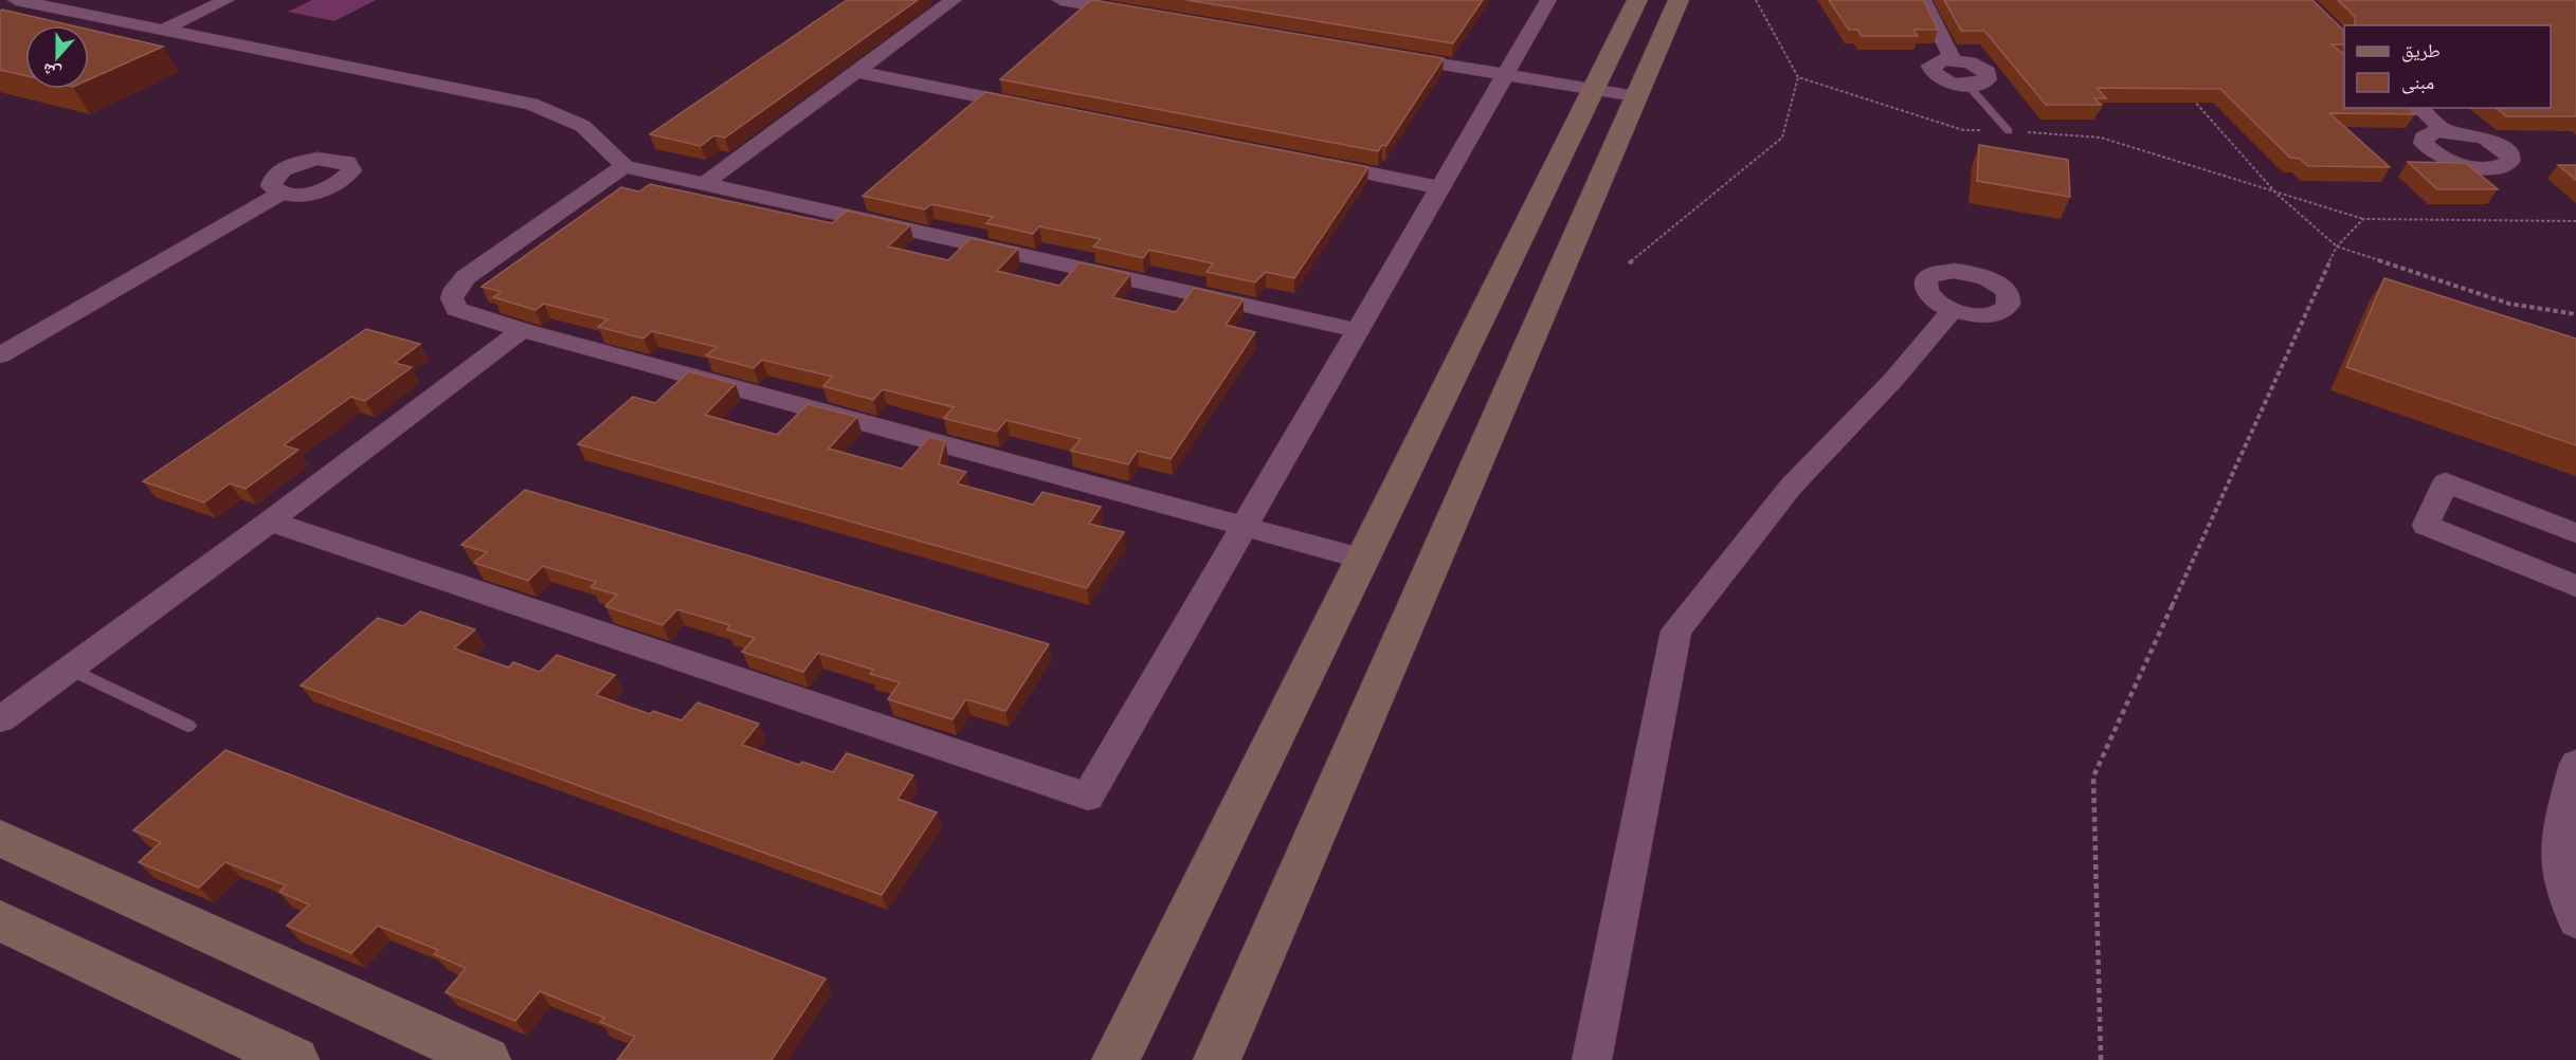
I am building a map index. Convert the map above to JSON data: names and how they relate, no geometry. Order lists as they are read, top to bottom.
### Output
{
  "legend": ["طريق", "مبنى"],
  "north": "bottom"
}
